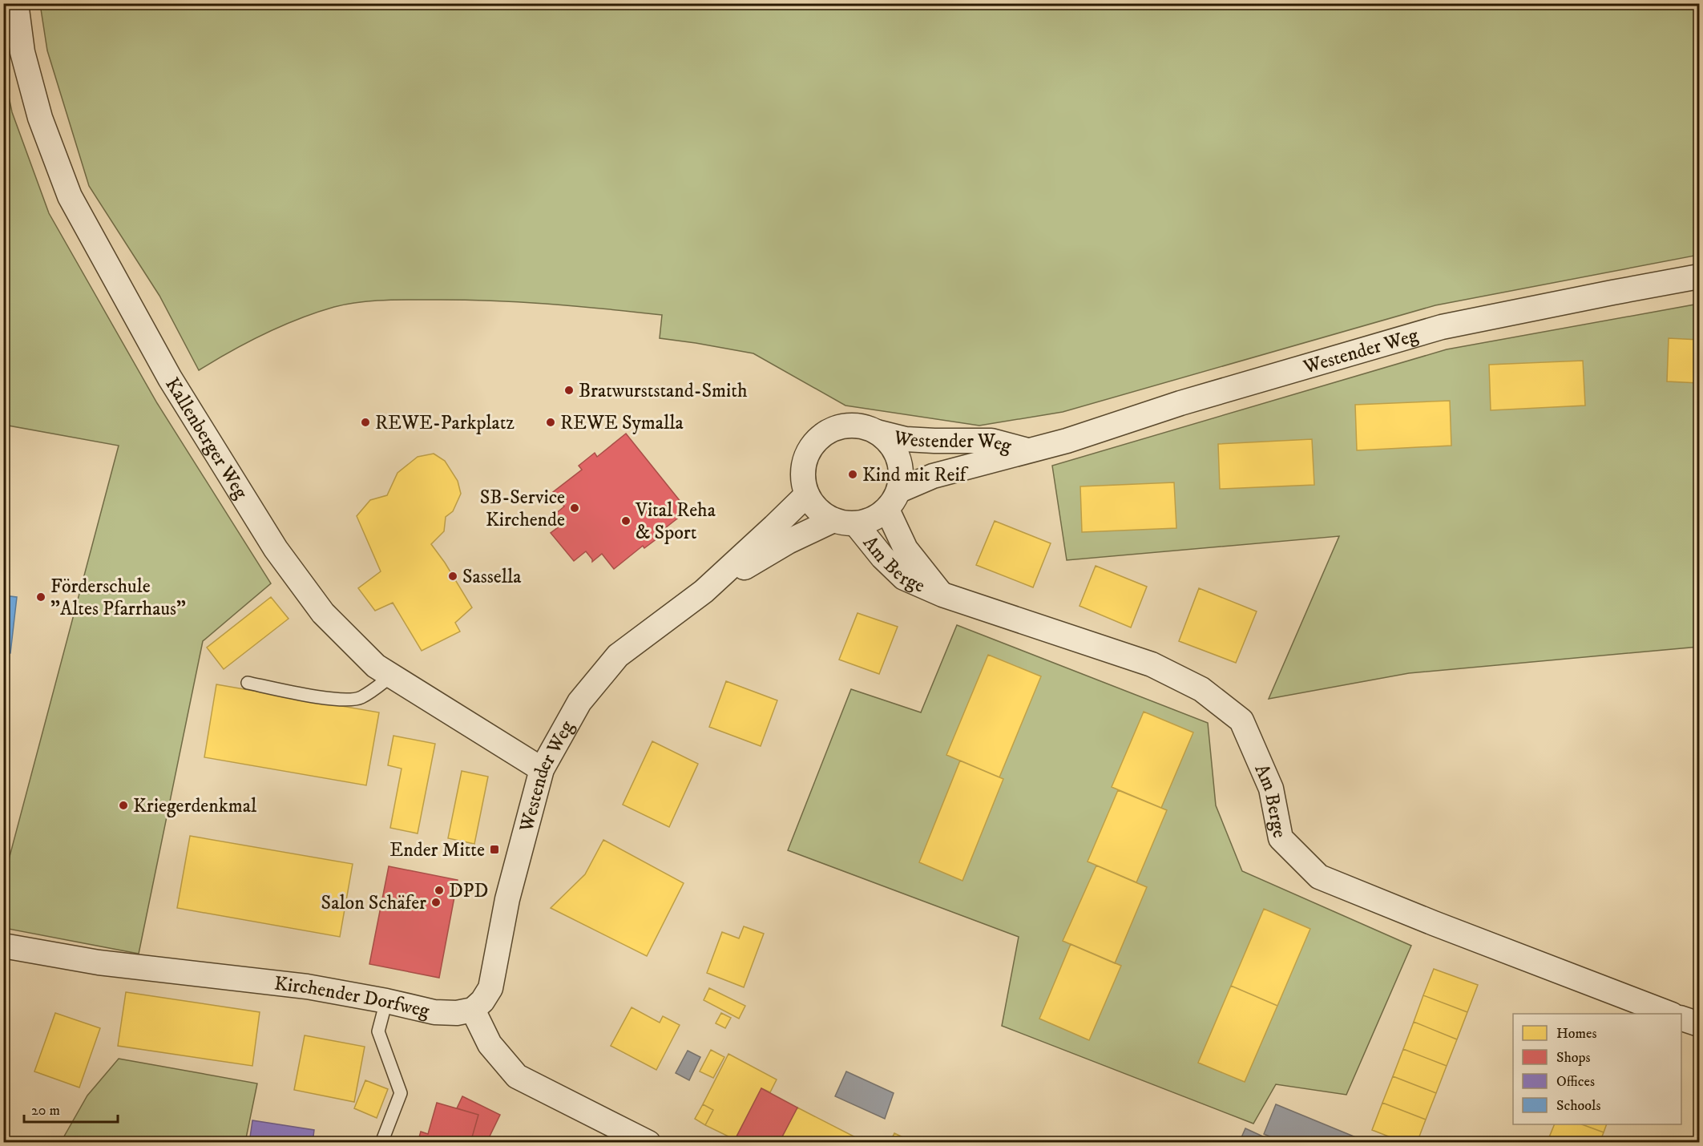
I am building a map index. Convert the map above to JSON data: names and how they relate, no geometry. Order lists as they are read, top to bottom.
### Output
{
  "streets": {
    "street": [
      "Westender Weg",
      "Kallenberger Weg",
      "Am Berge",
      "Kirchender Dorfweg"
    ]
  },
  "crossings": [
    ["Westender Weg", "Kallenberger Weg"],
    ["Westender Weg", "Am Berge"],
    ["Westender Weg", "Kirchender Dorfweg"]
  ],
  "places": {
    "other": [
      "Bratwurststand-Smith",
      "REWE-Parkplatz",
      "REWE Symalla",
      "Kind mit Reif",
      "SB-Service Kirchende",
      "Vital Reha & Sport",
      "Sassella",
      "Förderschule \"Altes Pfarrhaus\"",
      "Kriegerdenkmal",
      "DPD",
      "Salon Schäfer"
    ],
    "transit": ["Ender Mitte"]
  },
  "legend": [
    "Homes",
    "Shops",
    "Offices",
    "Schools"
  ],
  "scale_bar": "20 m"
}
